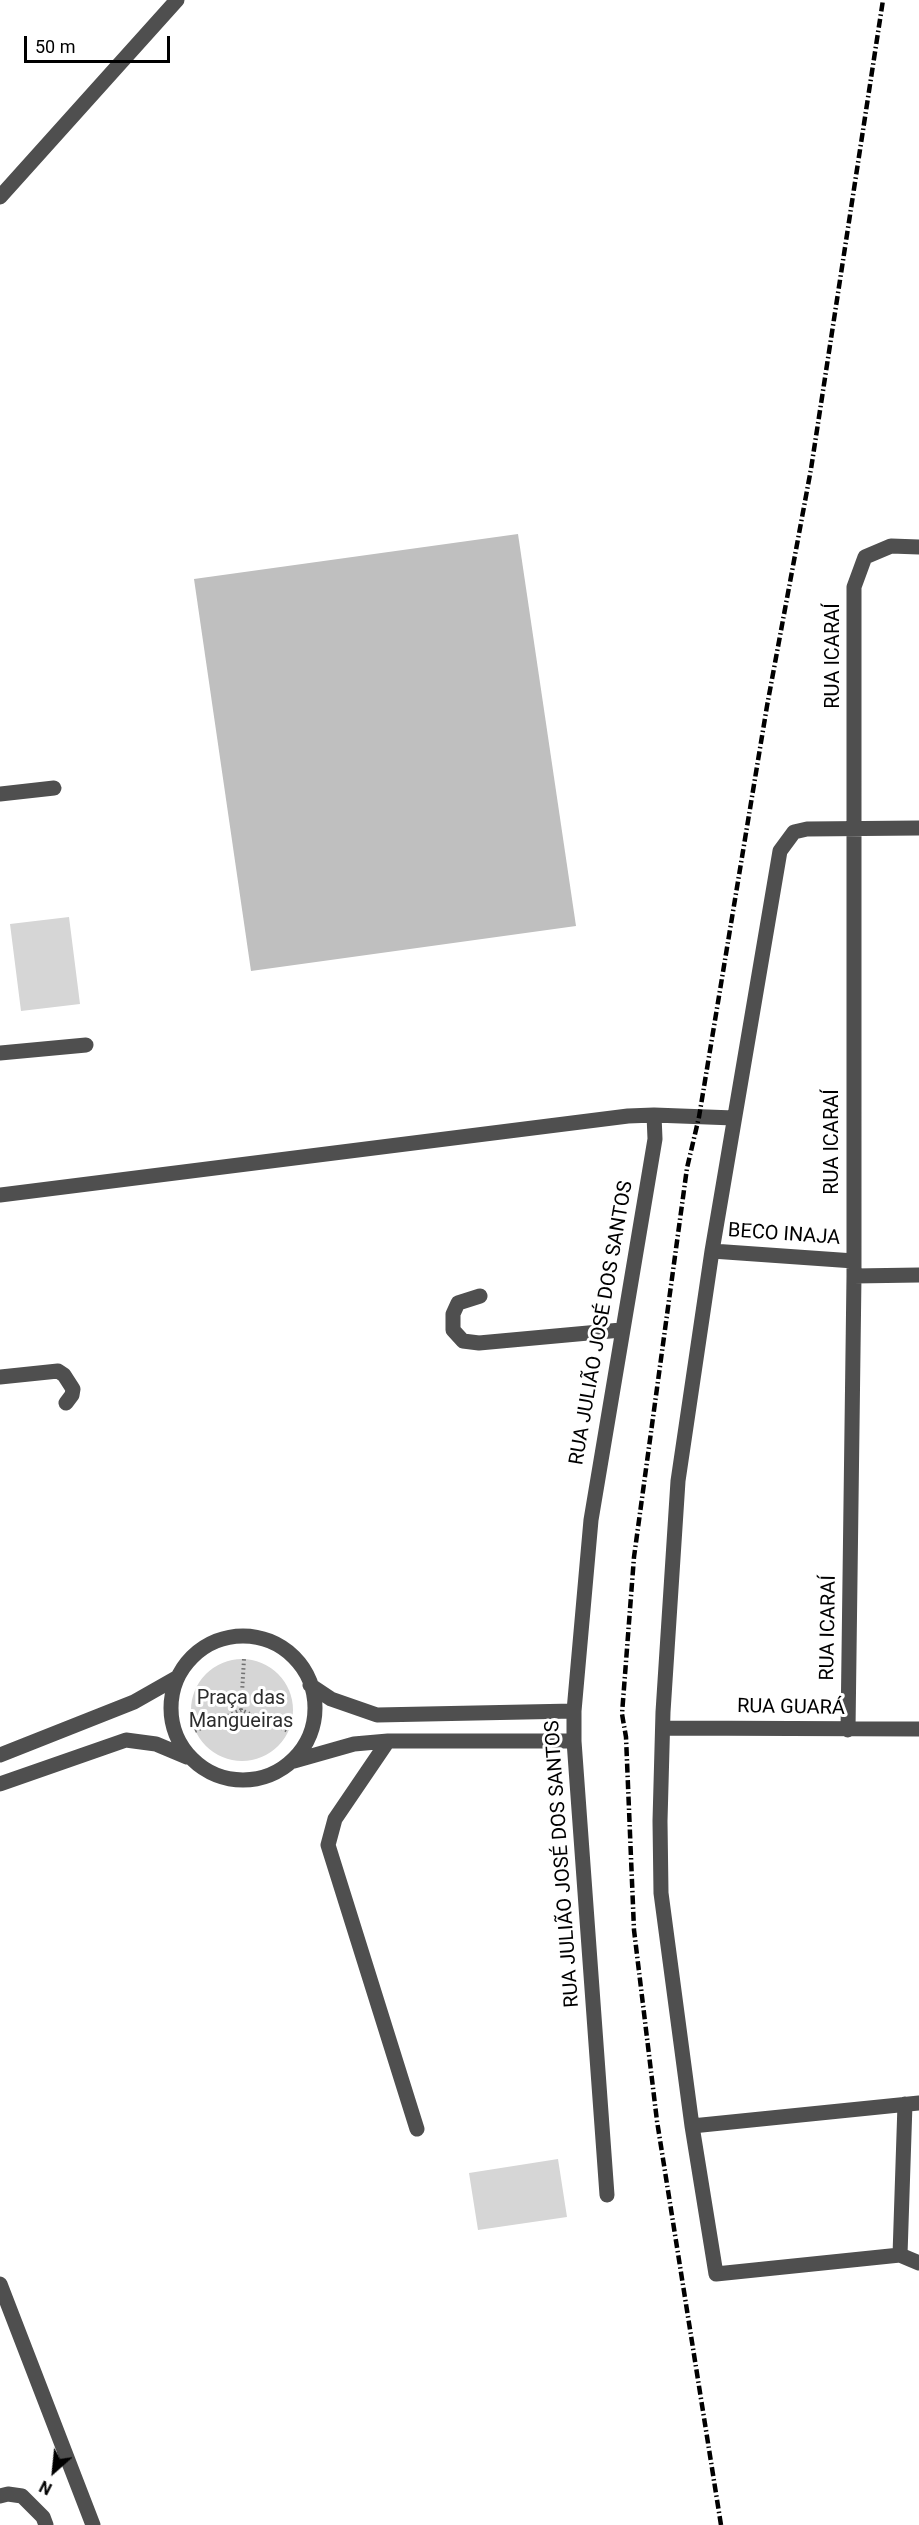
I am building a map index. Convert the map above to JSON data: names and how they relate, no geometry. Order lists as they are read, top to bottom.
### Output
{
  "streets": {
    "street": [
      "RUA ICARAÍ",
      "BECO INAJA",
      "RUA JULIÃO JOSÉ DOS SANTOS",
      "RUA GUARÁ"
    ]
  },
  "crossings": [
    ["RUA ICARAÍ", "BECO INAJA"],
    ["RUA ICARAÍ", "RUA GUARÁ"]
  ],
  "parks": ["Praça das Mangueiras"],
  "scale_bar": "50 m",
  "north": "bottom left"
}
